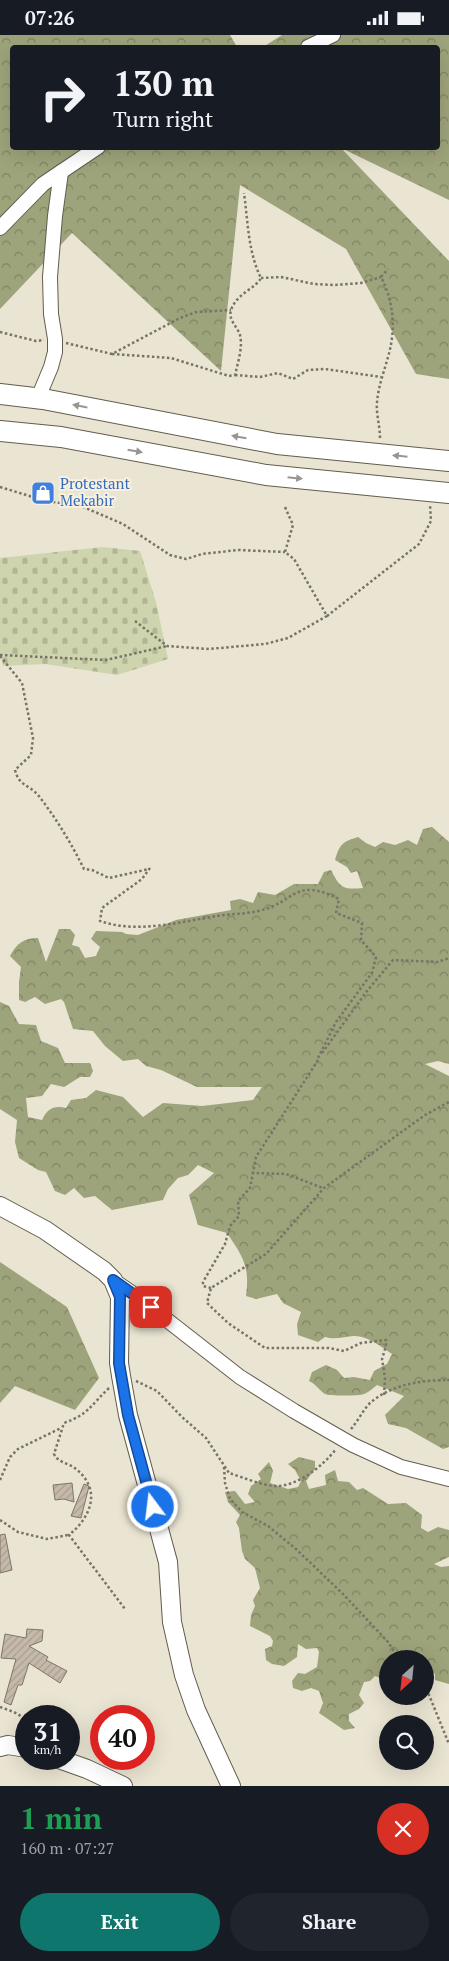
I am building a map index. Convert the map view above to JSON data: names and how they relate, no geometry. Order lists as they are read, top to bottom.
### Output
{
  "places": {
    "shop": ["Protestant Mekabir"]
  },
  "north": "bottom left",
  "page": {
    "status": "07:26",
    "turn": ["130 m", "Turn right"],
    "speed": "31 km/h",
    "limit": "40",
    "heading": ["1 min", "160 m · 07:27"],
    "buttons": ["Exit", "Share"]
  }
}
